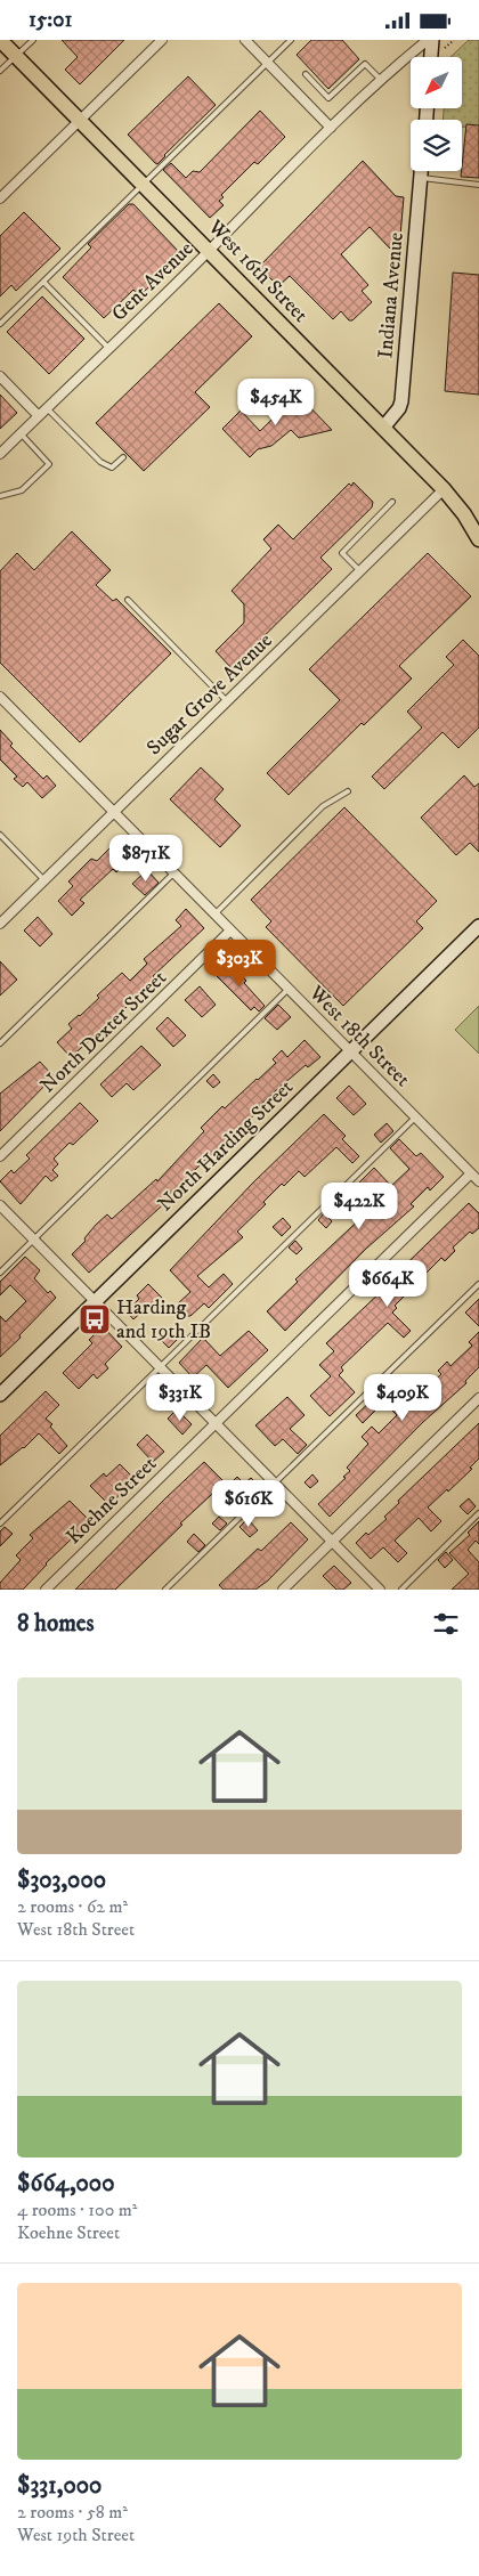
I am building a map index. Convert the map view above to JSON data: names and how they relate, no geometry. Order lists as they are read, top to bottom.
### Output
{
  "streets": {
    "main road": ["West 16th Street"],
    "street": [
      "Gent Avenue",
      "Indiana Avenue",
      "Sugar Grove Avenue",
      "North Dexter Street",
      "West 18th Street",
      "North Harding Street",
      "Koehne Street"
    ]
  },
  "crossings": [
    ["West 16th Street", "Gent Avenue"],
    ["West 16th Street", "Indiana Avenue"],
    ["West 16th Street", "Sugar Grove Avenue"],
    ["Sugar Grove Avenue", "West 18th Street"],
    ["North Dexter Street", "West 18th Street"],
    ["West 18th Street", "North Harding Street"],
    ["West 18th Street", "Koehne Street"]
  ],
  "places": {
    "bus stop": ["Harding and 19th IB"]
  },
  "north": "bottom left",
  "page": {
    "status": "15:01",
    "price": [
      "$454K",
      "$871K",
      "$303K",
      "$422K",
      "$664K",
      "$331K",
      "$409K",
      "$616K"
    ],
    "heading": "8 homes",
    "list": [
      {
        "name": "$303,000",
        "note": "2 rooms · 62 m² · West 18th Street"
      },
      {
        "name": "$664,000",
        "note": "4 rooms · 100 m² · Koehne Street"
      },
      {
        "name": "$331,000",
        "note": "2 rooms · 58 m² · West 19th Street"
      }
    ]
  }
}
